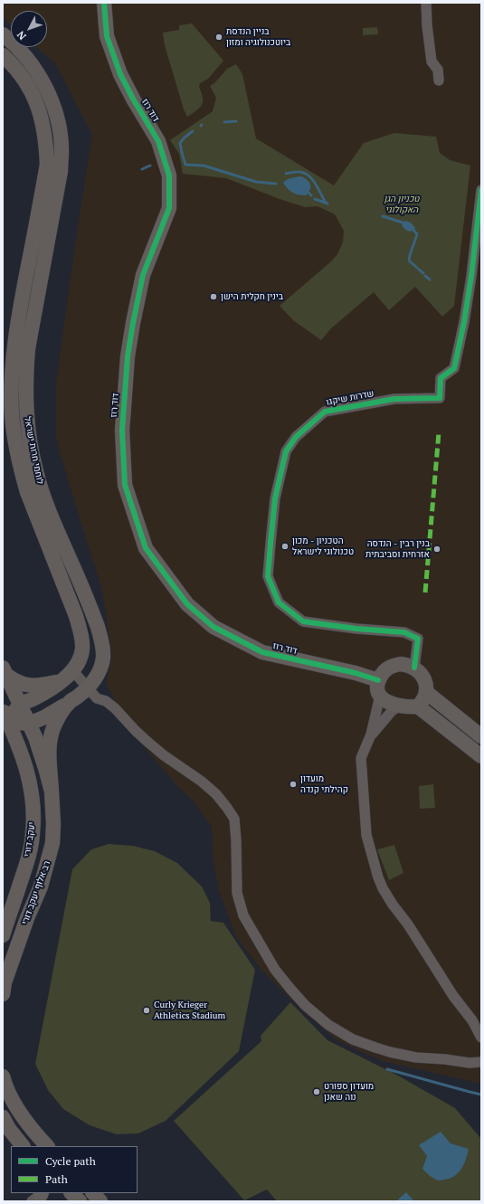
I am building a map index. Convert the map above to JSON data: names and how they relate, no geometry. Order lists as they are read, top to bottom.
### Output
{
  "streets": {
    "main road": [
      "דוד רוז",
      "לוחמי חרות ישראל",
      "יעקב דורי",
      "רב אלוף יעקב דורי"
    ],
    "street": ["שדרות שיקגו"]
  },
  "crossings": [
    ["דוד רוז", "שדרות שיקגו"],
    ["לוחמי חרות ישראל", "רב אלוף יעקב דורי"]
  ],
  "parks": ["טכניון הגן האקולוגי"],
  "places": [
    "בניין הנדסת ביוטכנולוגיה ומזון",
    "בינין חקלית הישן",
    "הטכניון - מכון טכנולוגי לישראל",
    "בנין רבין - הנדסה אזרחית וסביבתית",
    "מועדון קהילתי קנדה",
    "Curly Krieger Athletics Stadium",
    "מועדון ספורט נוה שאנן"
  ],
  "legend": ["Cycle path", "Path"],
  "north": "bottom left"
}
